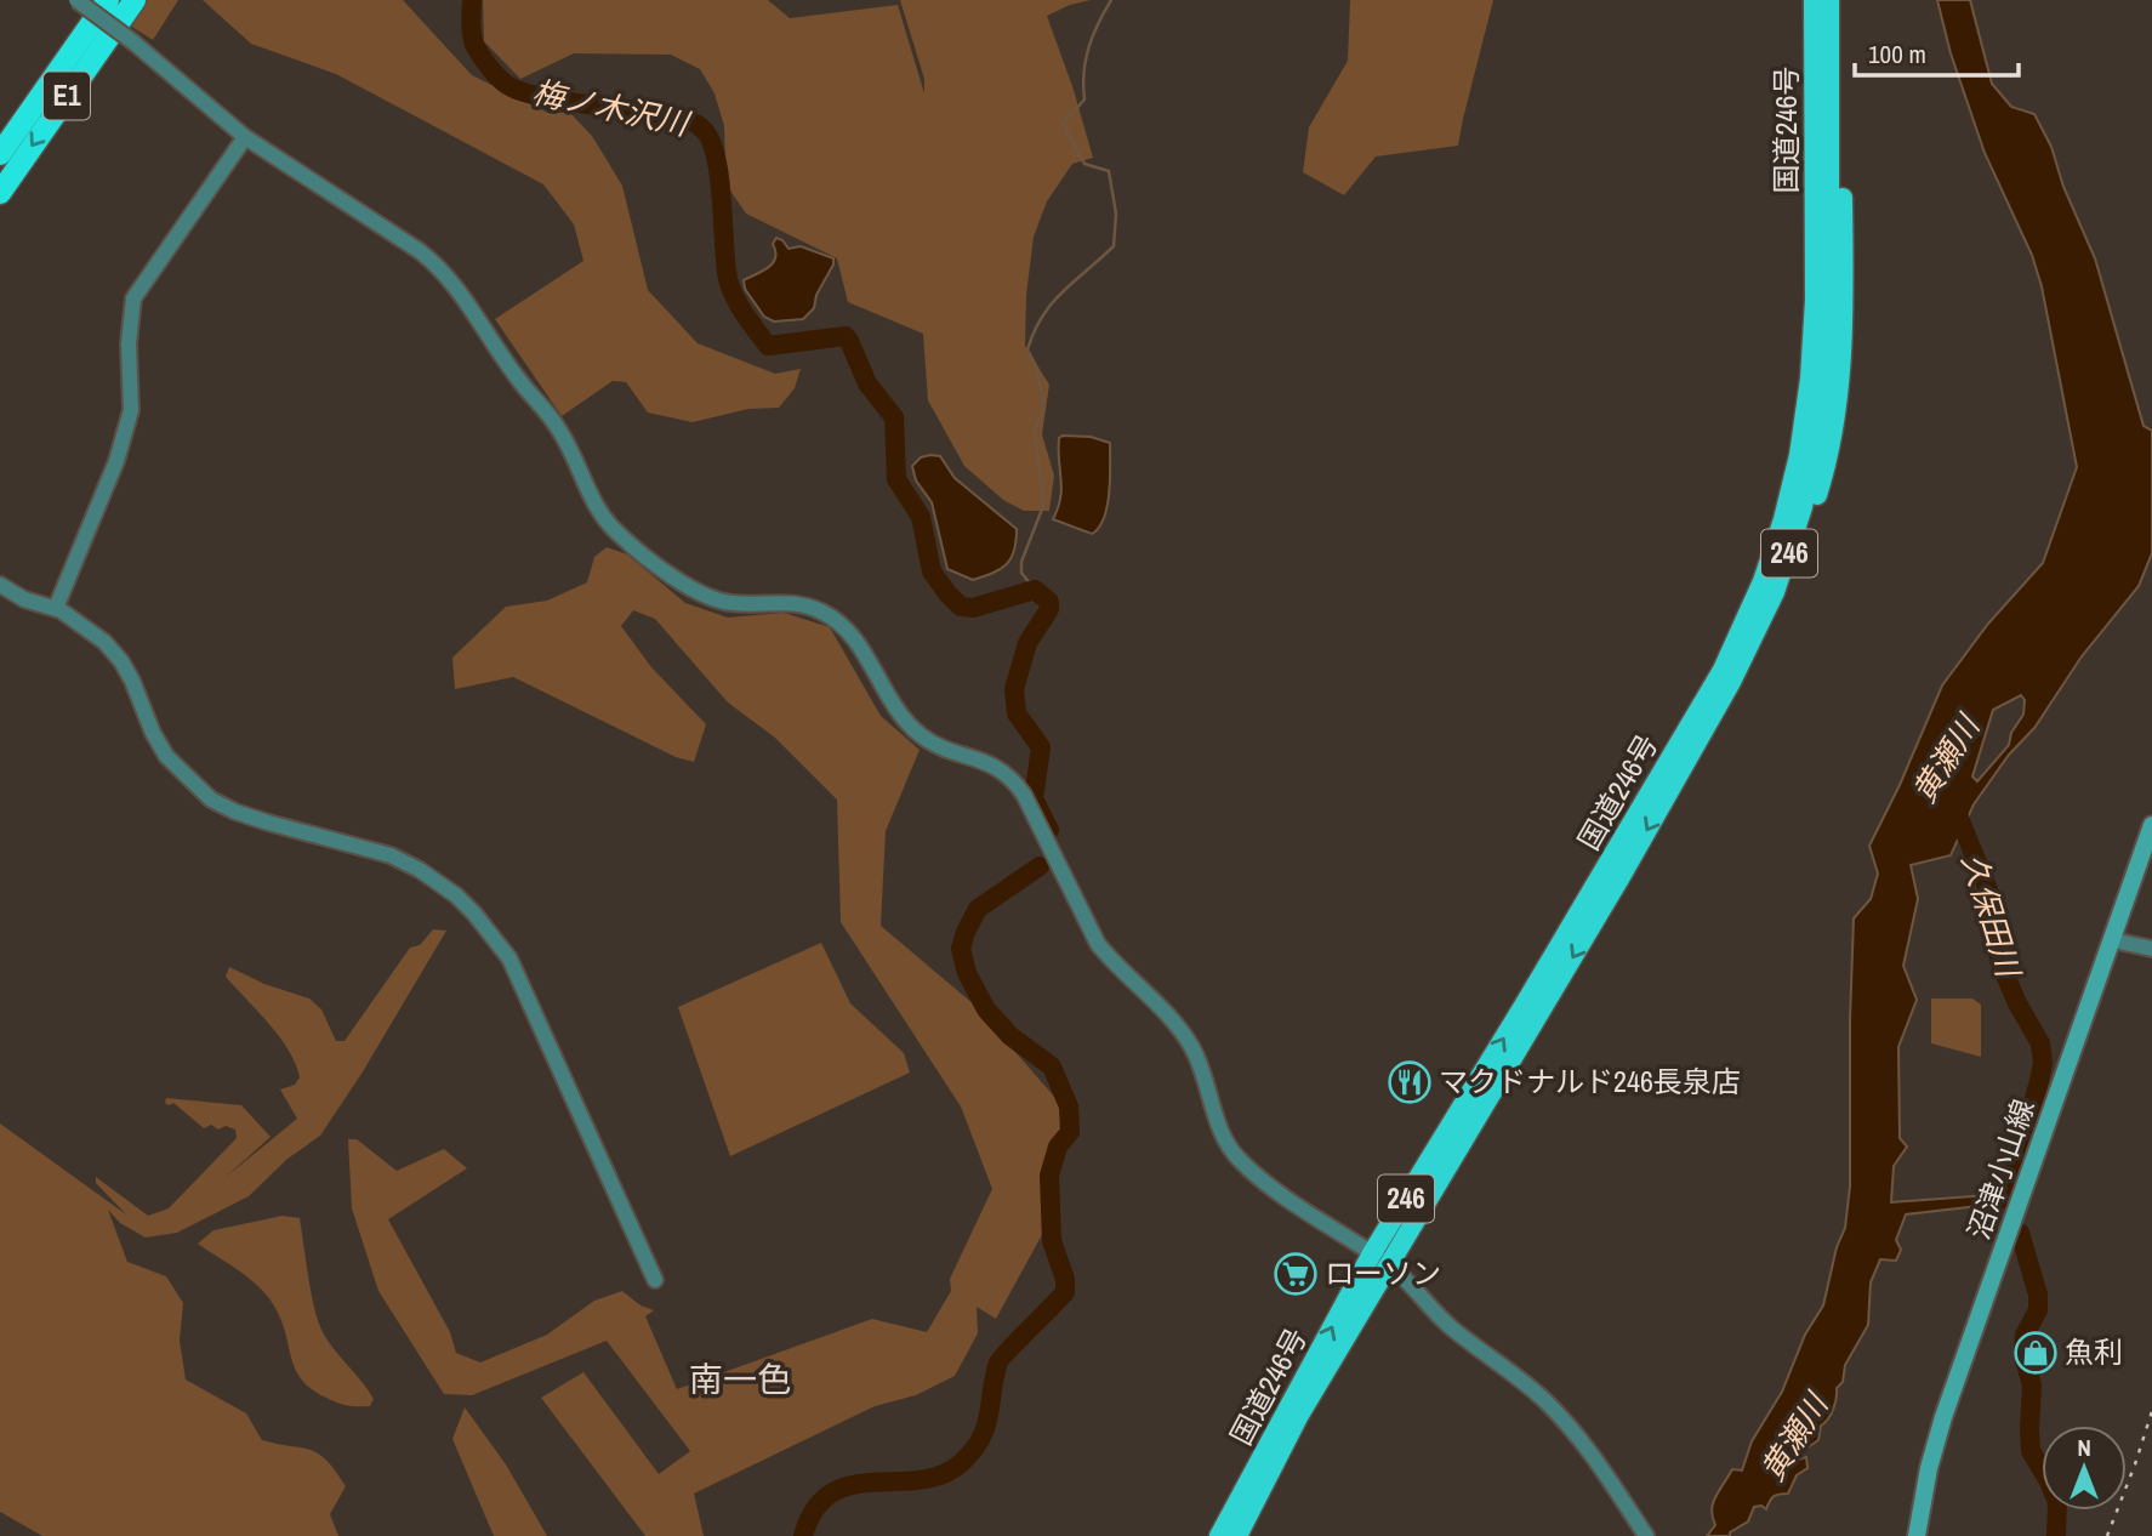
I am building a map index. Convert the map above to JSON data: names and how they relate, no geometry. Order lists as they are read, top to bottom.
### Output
{
  "streets": {
    "highway": ["E1", "国道246号", "246"],
    "main road": ["沼津小山線"]
  },
  "districts": ["南一色"],
  "water": ["梅ノ木沢川", "黄瀬川", "久保田川"],
  "places": {
    "restaurant": ["マクドナルド246長泉店"],
    "supermarket": ["ローソン"],
    "shop": ["魚利"]
  },
  "scale_bar": "100 m",
  "north": "top"
}
